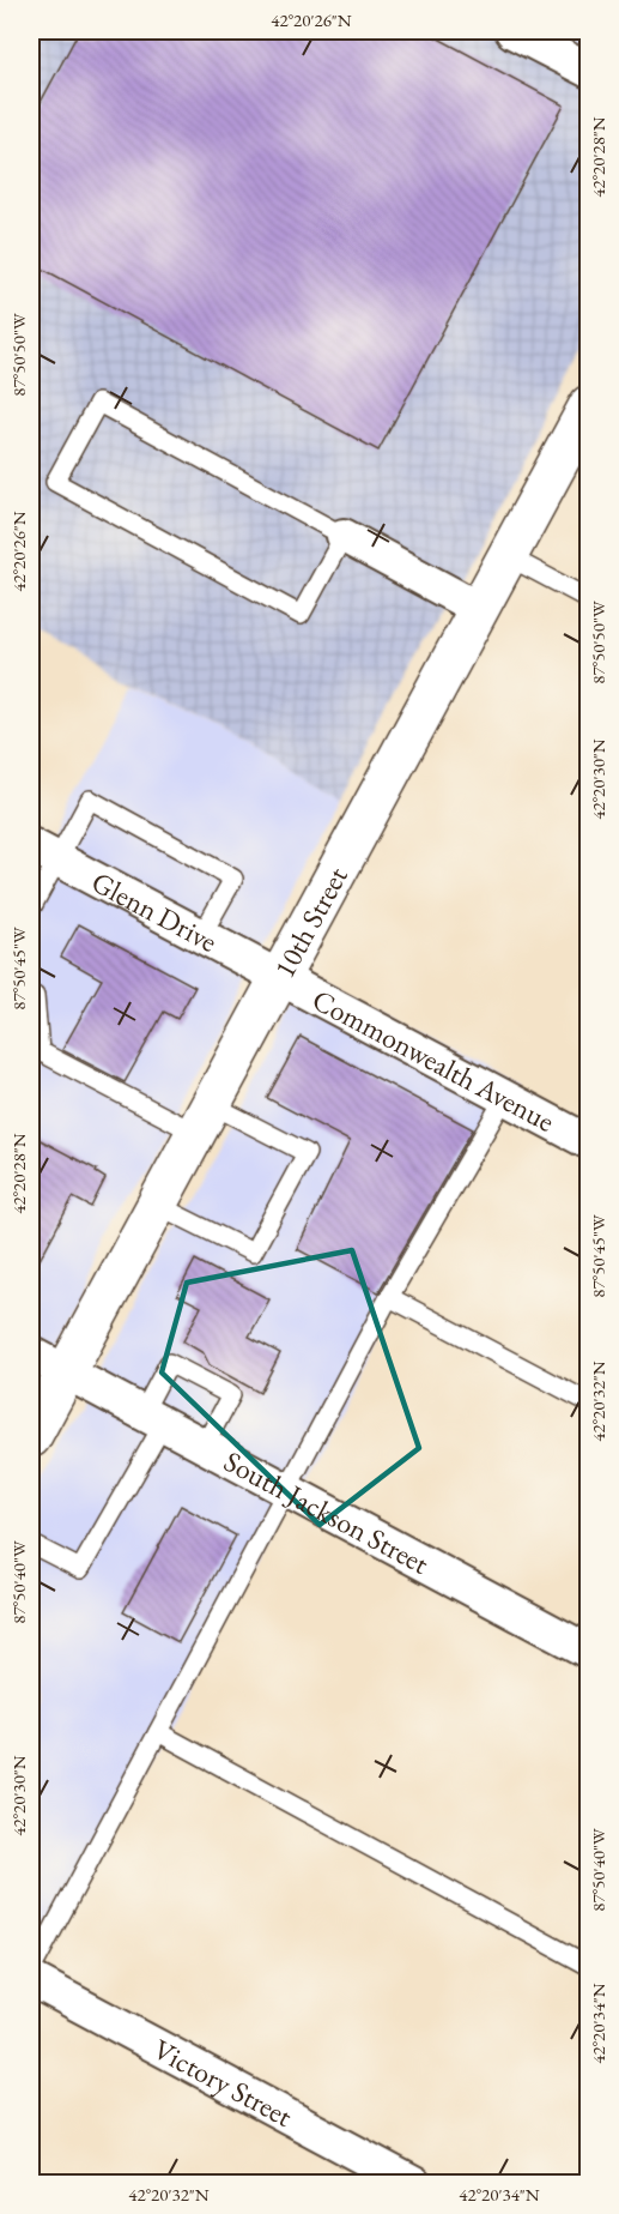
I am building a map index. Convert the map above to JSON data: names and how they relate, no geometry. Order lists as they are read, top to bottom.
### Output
{
  "streets": {
    "street": [
      "Glenn Drive",
      "10th Street",
      "Commonwealth Avenue",
      "South Jackson Street",
      "Victory Street"
    ]
  },
  "crossings": [
    ["Glenn Drive", "10th Street"],
    ["Glenn Drive", "Commonwealth Avenue"],
    ["10th Street", "Commonwealth Avenue"],
    ["10th Street", "South Jackson Street"]
  ],
  "coordinates": [
    "42°20'26\"N",
    "42°20'28\"N",
    "87°50'50\"W",
    "42°20'30\"N",
    "87°50'45\"W",
    "42°20'32\"N",
    "87°50'40\"W",
    "42°20'34\"N"
  ]
}
